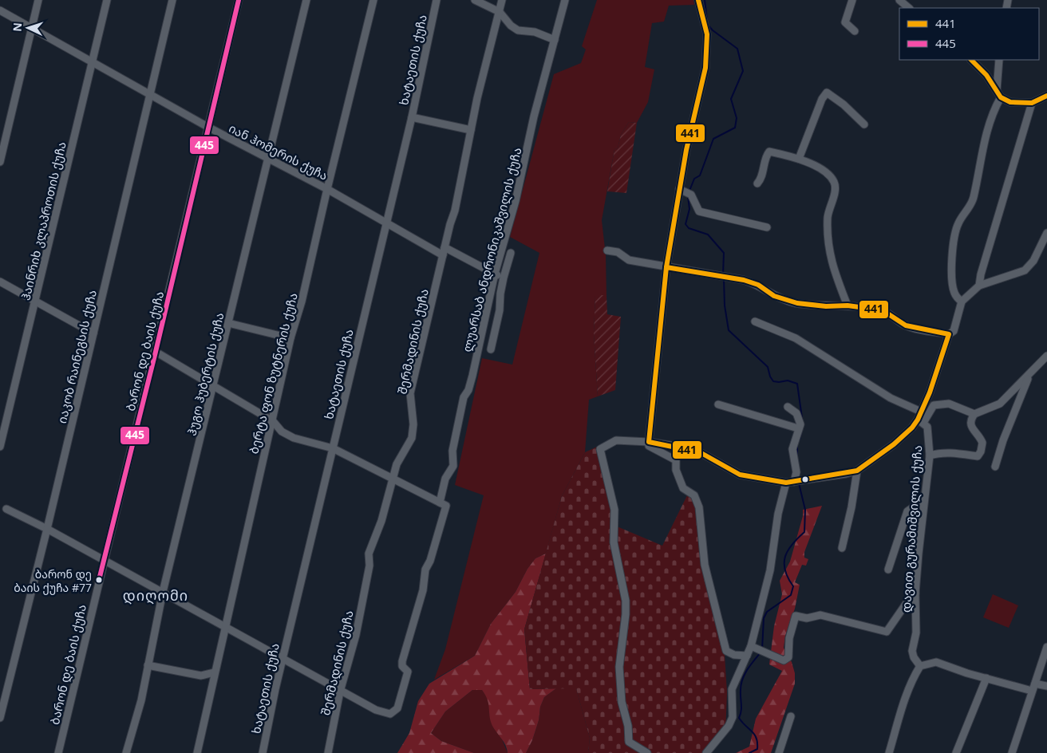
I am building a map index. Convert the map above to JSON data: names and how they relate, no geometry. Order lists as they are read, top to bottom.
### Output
{
  "streets": {
    "street": [
      "ხატაეთის ქუჩა",
      "იან ჰომერის ქუჩა",
      "ჰაინრიხ კლაპროთის ქუჩა",
      "ლუარსაბ ანდრონიკაშვილის ქუჩა",
      "შერმადინის ქუჩა",
      "ბარონ დე ბაის ქუჩა",
      "იაკობ რაინეგსის ქუჩა",
      "ბერტა ფონ ზუტნერის ქუჩა",
      "ჰუგო ჰუბერტის ქუჩა",
      "დავით გურამიშვილის ქუჩა"
    ]
  },
  "crossings": [
    ["ხატაეთის ქუჩა", "იან ჰომერის ქუჩა"],
    ["იან ჰომერის ქუჩა", "ჰაინრიხ კლაპროთის ქუჩა"],
    ["იან ჰომერის ქუჩა", "შერმადინის ქუჩა"],
    ["იან ჰომერის ქუჩა", "ბარონ დე ბაის ქუჩა"],
    ["იან ჰომერის ქუჩა", "იაკობ რაინეგსის ქუჩა"],
    ["იან ჰომერის ქუჩა", "ბერტა ფონ ზუტნერის ქუჩა"],
    ["იან ჰომერის ქუჩა", "ჰუგო ჰუბერტის ქუჩა"],
    ["ლუარსაბ ანდრონიკაშვილის ქუჩა", "შერმადინის ქუჩა"]
  ],
  "districts": ["დიღომი"],
  "places": ["ბარონ დე ბაის ქუჩა #77"],
  "lines": ["transit line 441", "transit line 445"],
  "legend": ["441", "445"],
  "north": "left"
}
